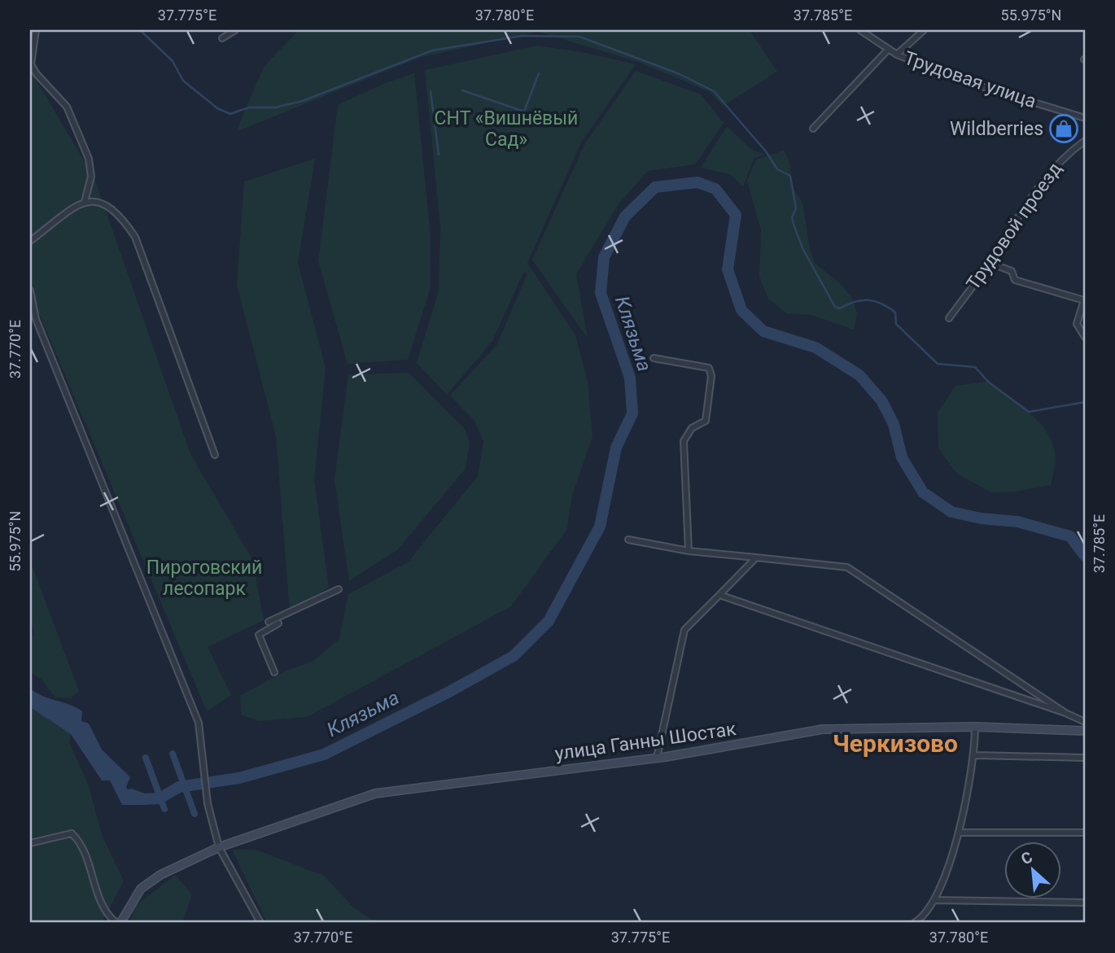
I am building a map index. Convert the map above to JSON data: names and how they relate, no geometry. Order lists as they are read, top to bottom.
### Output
{
  "streets": {
    "main road": ["улица Ганны Шостак"],
    "street": ["Трудовая улица", "Трудовой проезд"]
  },
  "districts": ["Черкизово"],
  "water": ["Клязьма"],
  "parks": ["СНТ «Вишнёвый Сад»", "Пироговский лесопарк"],
  "places": {
    "shop": ["Wildberries"]
  },
  "north": "top left",
  "coordinates": [
    "37.775°E",
    "37.780°E",
    "37.785°E",
    "55.975°N",
    "37.770°E"
  ]
}
